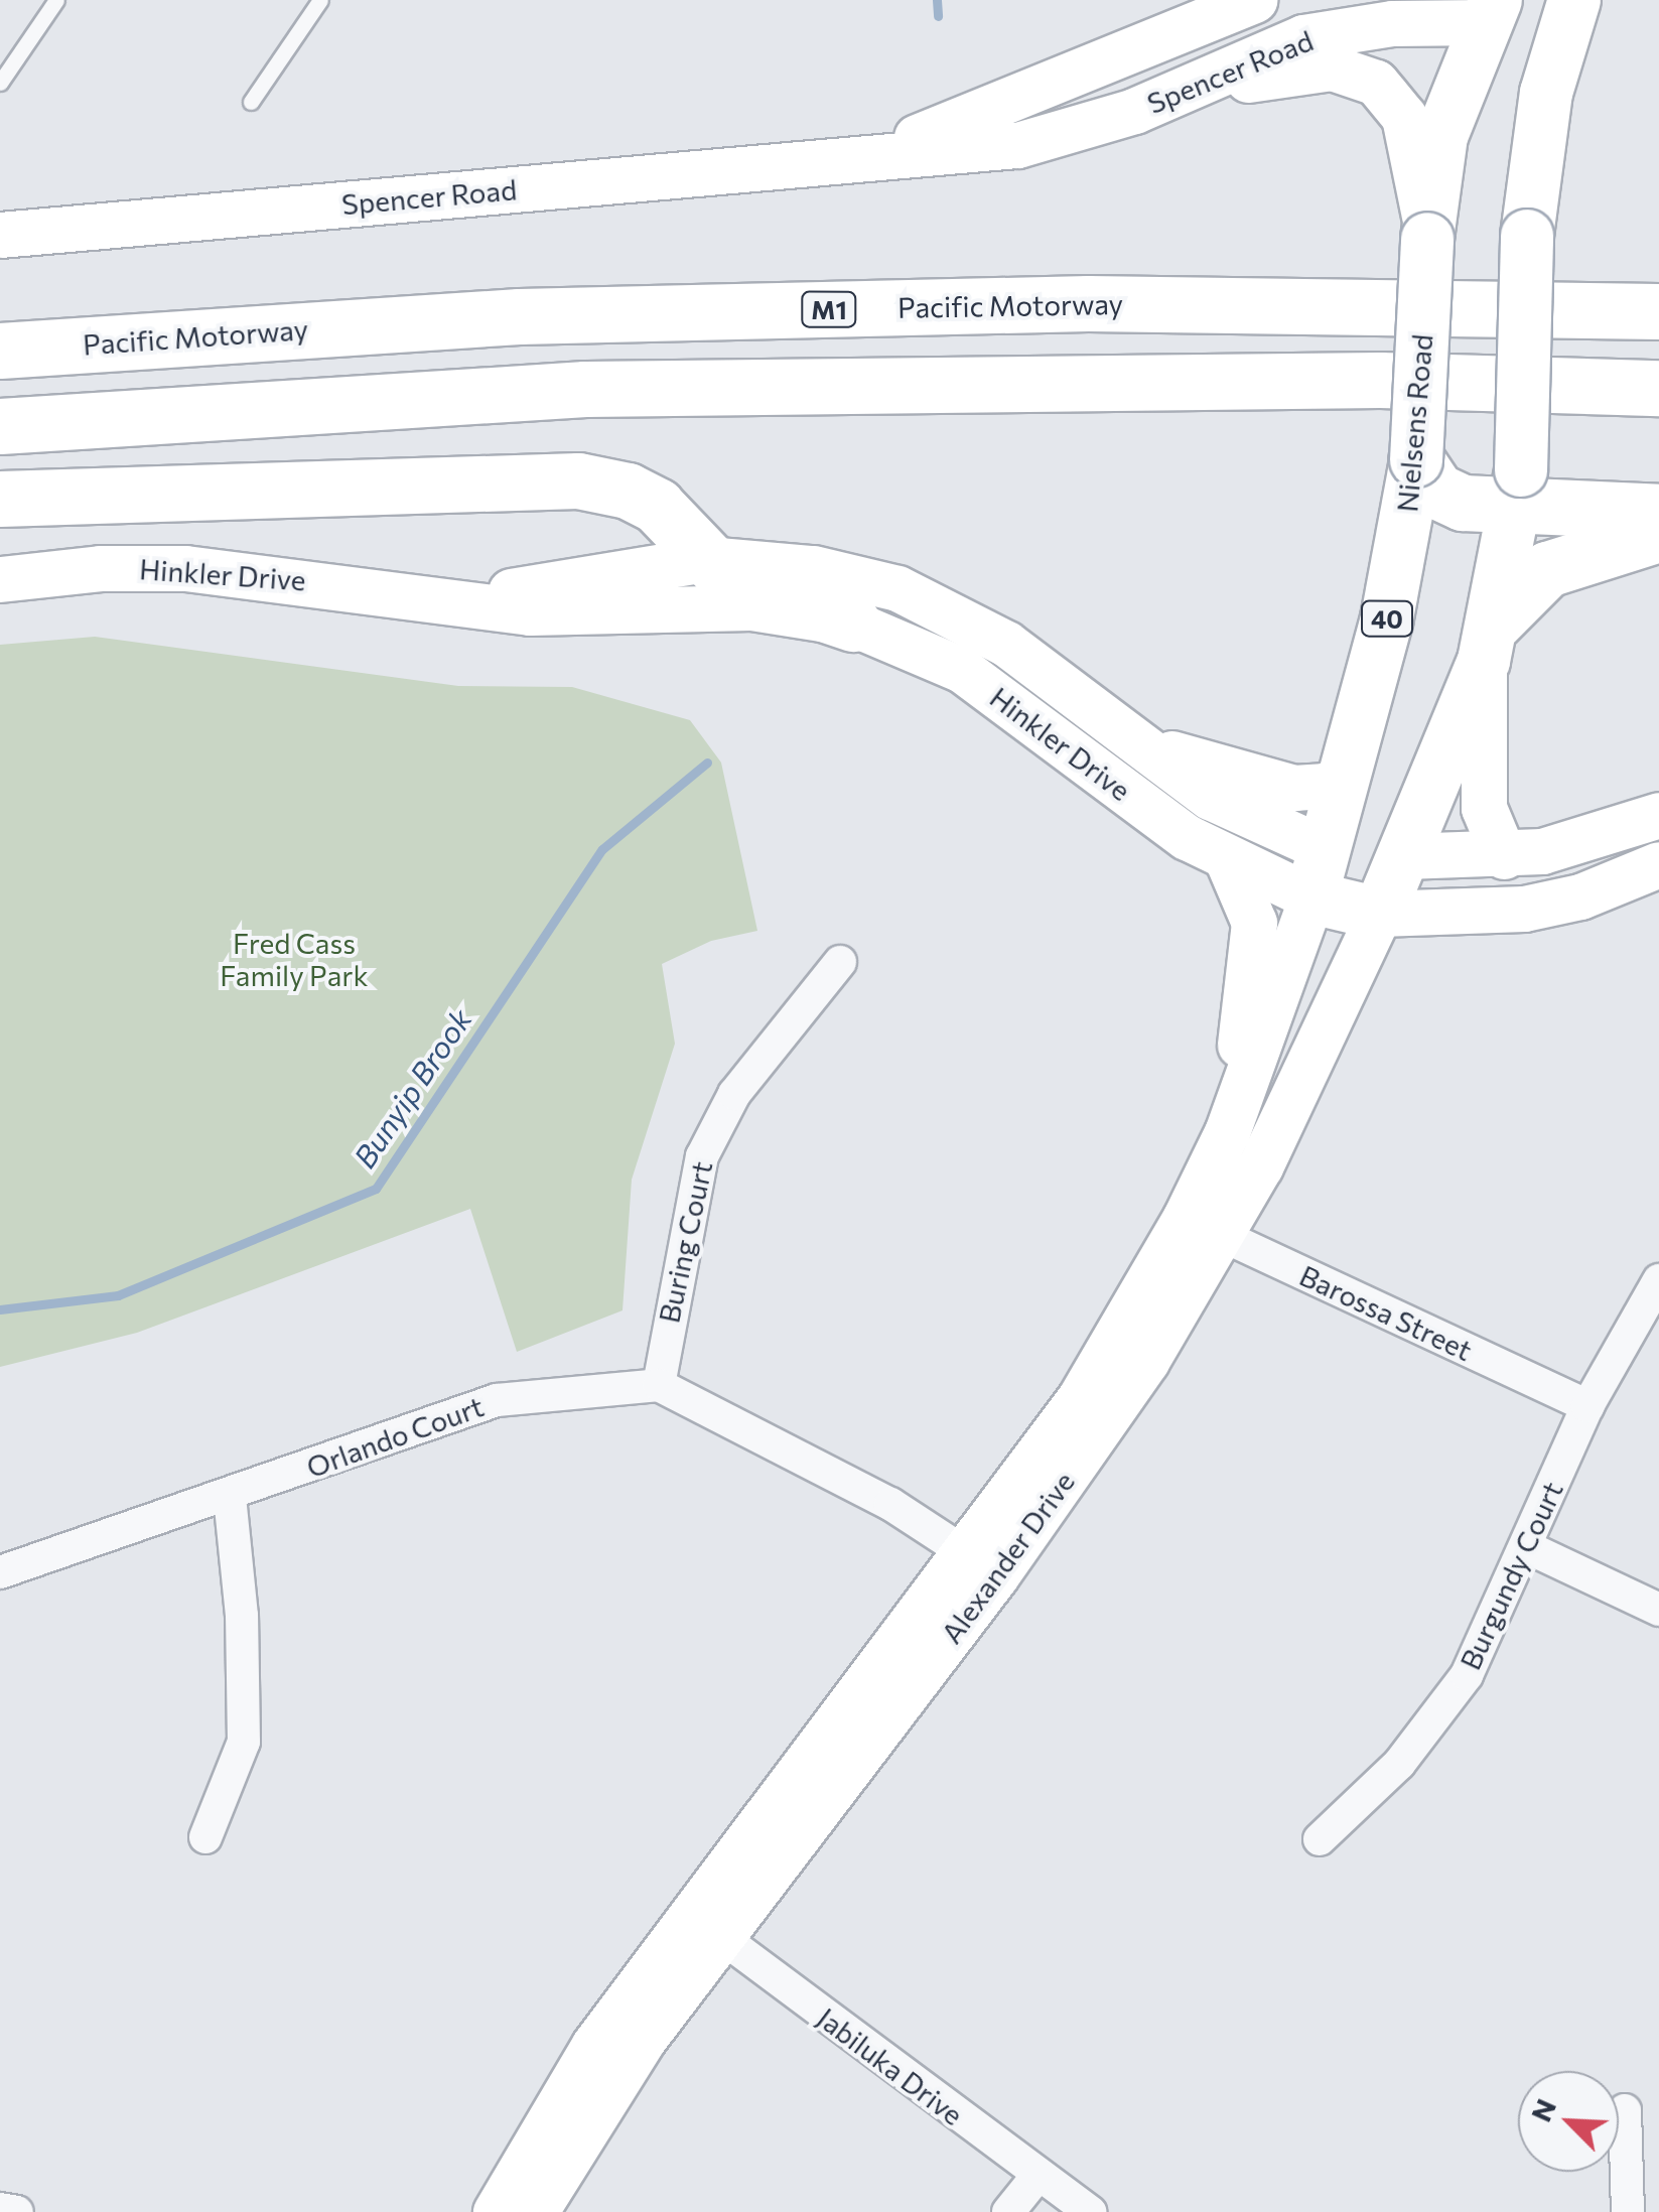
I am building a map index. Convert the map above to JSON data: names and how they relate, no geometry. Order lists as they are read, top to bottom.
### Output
{
  "streets": {
    "highway": ["Pacific Motorway", "M1"],
    "main road": [
      "Nielsens Road",
      "Hinkler Drive",
      "40",
      "Alexander Drive"
    ],
    "street": [
      "Spencer Road",
      "Buring Court",
      "Barossa Street",
      "Orlando Court",
      "Burgundy Court",
      "Jabiluka Drive"
    ]
  },
  "crossings": [
    ["Spencer Road", "Nielsens Road"],
    ["Nielsens Road", "Hinkler Drive"],
    ["Nielsens Road", "Alexander Drive"],
    ["Hinkler Drive", "40"],
    ["Hinkler Drive", "Alexander Drive"],
    ["40", "Alexander Drive"],
    ["Buring Court", "Orlando Court"],
    ["Barossa Street", "Alexander Drive"],
    ["Barossa Street", "Burgundy Court"],
    ["Alexander Drive", "Jabiluka Drive"]
  ],
  "water": ["Bunyip Brook"],
  "parks": ["Fred Cass Family Park"],
  "north": "top left"
}
